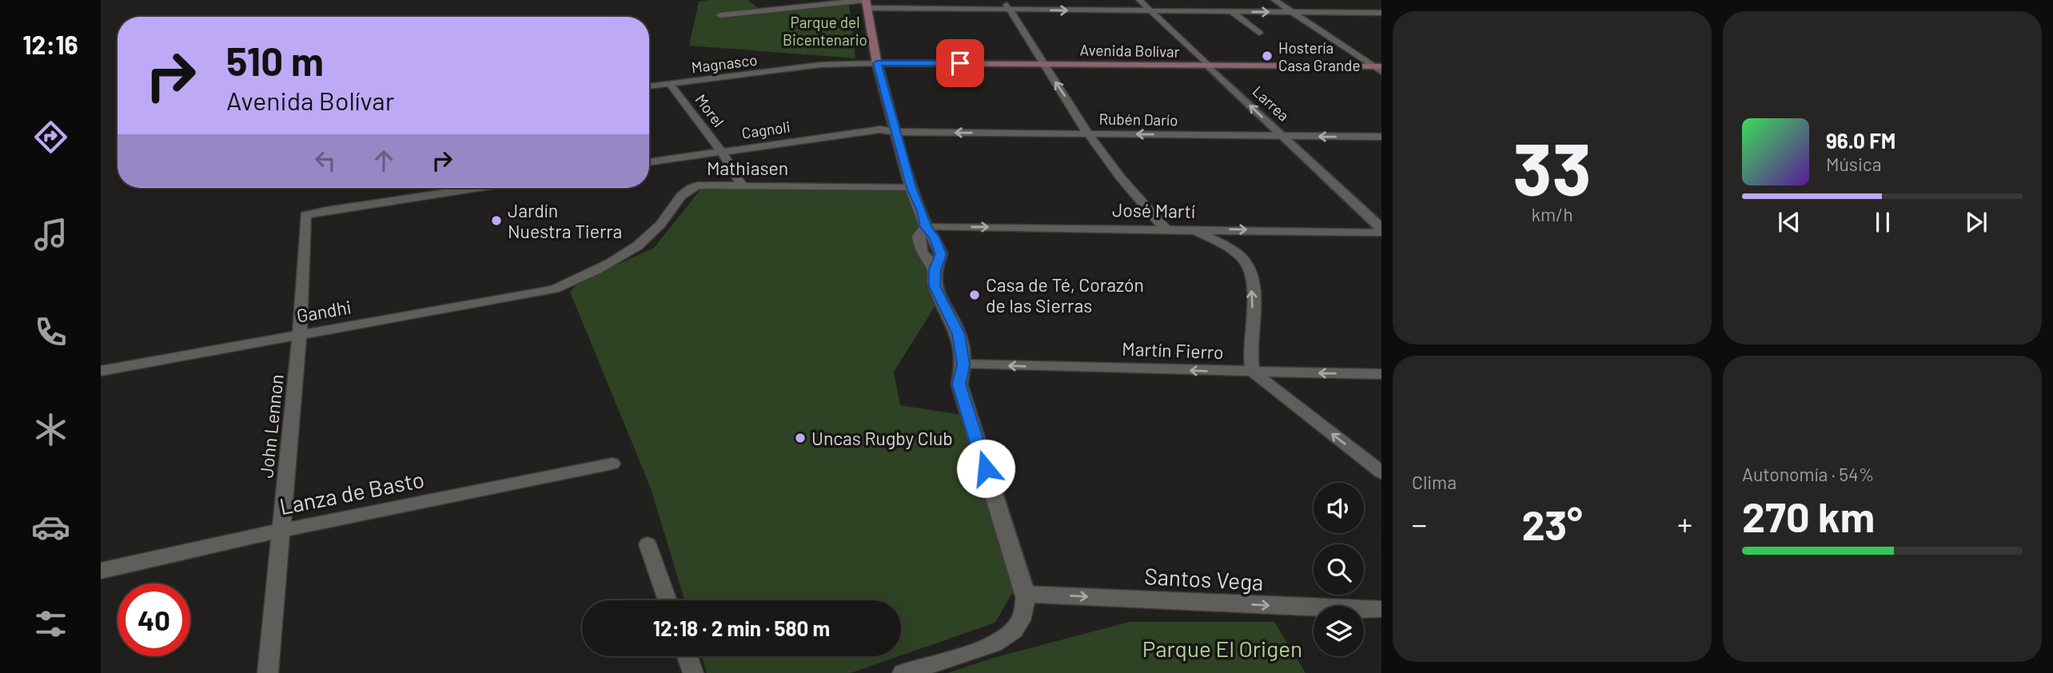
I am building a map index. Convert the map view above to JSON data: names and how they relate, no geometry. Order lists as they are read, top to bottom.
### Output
{
  "streets": {
    "main road": ["Avenida Bolívar"],
    "street": [
      "Magnasco",
      "Larrea",
      "Morel",
      "Rubén Darío",
      "Cagnoli",
      "Mathiasen",
      "José Martí",
      "Gandhi",
      "Martín Fierro",
      "John Lennon",
      "Lanza de Basto",
      "Santos Vega"
    ]
  },
  "crossings": [
    ["Avenida Bolívar", "Magnasco"],
    ["Avenida Bolívar", "Larrea"],
    ["Magnasco", "Morel"],
    ["Larrea", "Rubén Darío"],
    ["Larrea", "José Martí"],
    ["Morel", "Cagnoli"],
    ["Morel", "Mathiasen"],
    ["Rubén Darío", "Cagnoli"],
    ["Mathiasen", "Gandhi"],
    ["Gandhi", "John Lennon"],
    ["John Lennon", "Lanza de Basto"]
  ],
  "one_way": ["José Martí", "Martín Fierro", "Santos Vega"],
  "parks": ["Parque del Bicentenario", "Parque El Origen"],
  "places": [
    "Hostería Casa Grande",
    "Jardín Nuestra Tierra",
    "Casa de Té, Corazón de las Sierras",
    "Uncas Rugby Club"
  ],
  "page": {
    "tabs": "12:16",
    "tile": [
      ["33", "km/h"],
      "Clima",
      ["Autonomía · 54%", "270 km"]
    ],
    "turn": ["510 m", "Avenida Bolívar"],
    "song": ["96.0 FM", "Música"],
    "heat": ["−", "23°", "+"],
    "limit": "40",
    "trip": "12:18 · 2 min · 580 m"
  }
}
